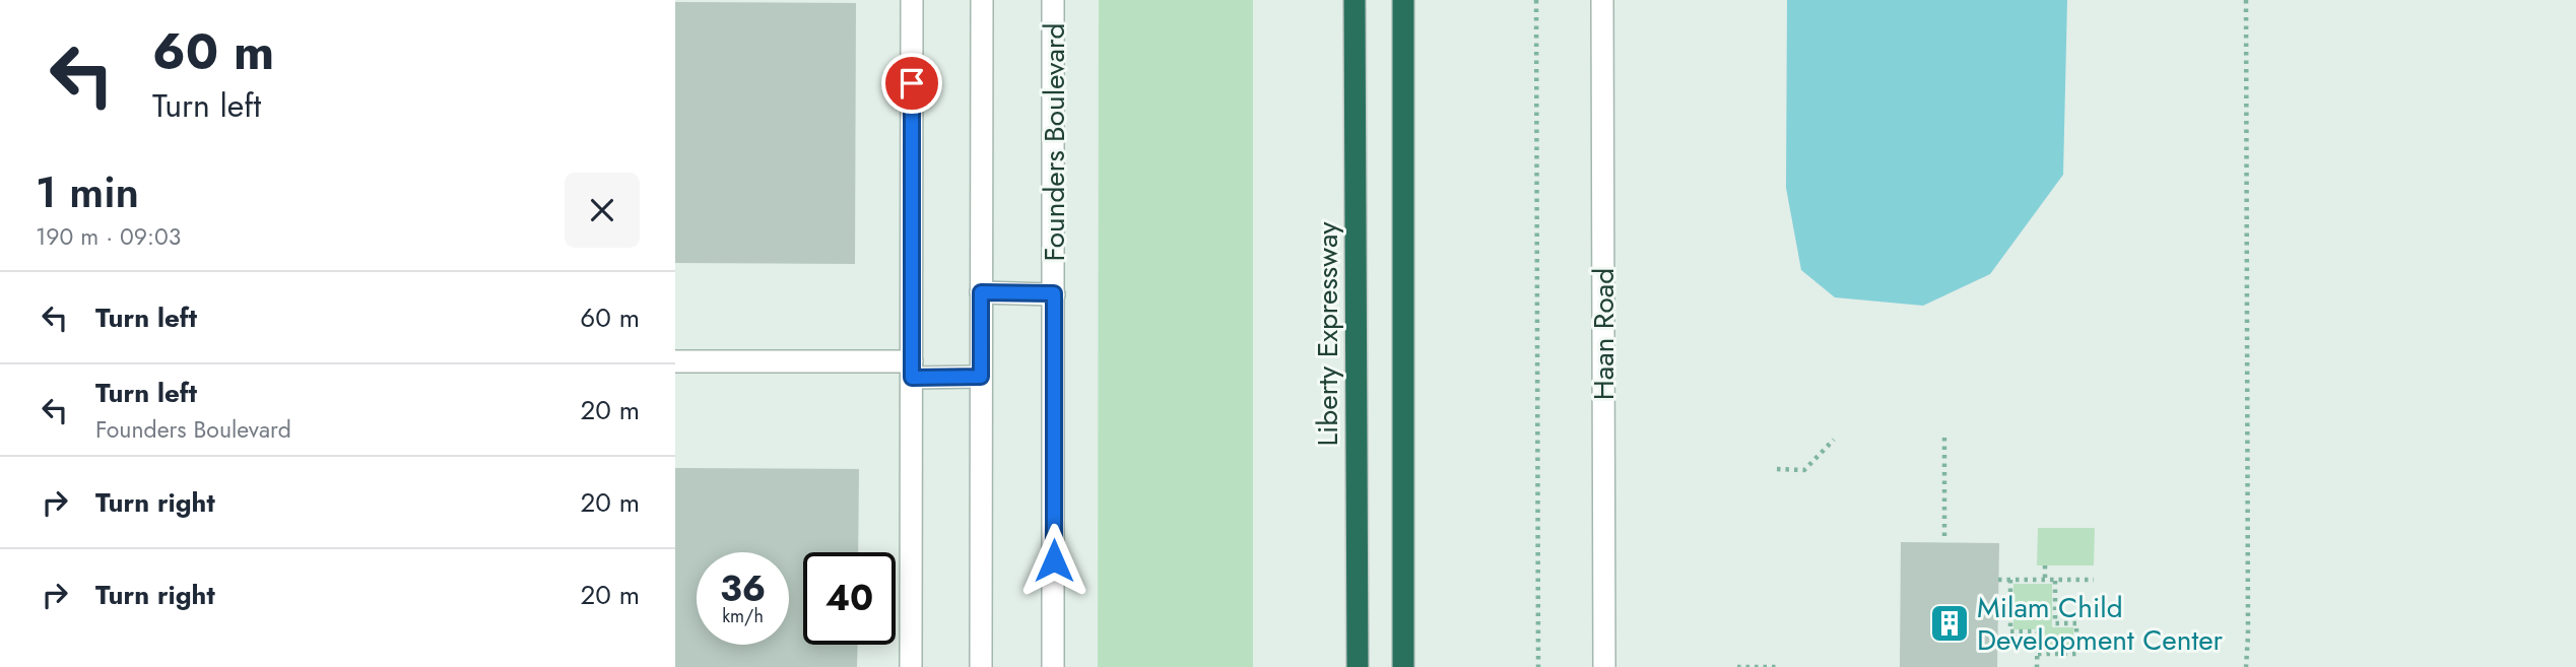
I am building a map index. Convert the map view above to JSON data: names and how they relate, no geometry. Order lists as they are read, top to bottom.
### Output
{
  "streets": {
    "highway": ["Liberty Expressway"],
    "street": ["Founders Boulevard", "Haan Road"]
  },
  "places": {
    "building": ["Milam Child Development Center"]
  },
  "page": {
    "turn": ["60 m", "Turn left"],
    "heading": ["1 min", "190 m · 09:03"],
    "list": [
      {
        "name": "Turn left",
        "value": "60 m"
      },
      {
        "name": "Turn left",
        "note": "Founders Boulevard",
        "value": "20 m"
      },
      {
        "name": "Turn right",
        "value": "20 m"
      },
      {
        "name": "Turn right",
        "value": "20 m"
      }
    ],
    "speed": "36 km/h",
    "limit": "40"
  }
}
